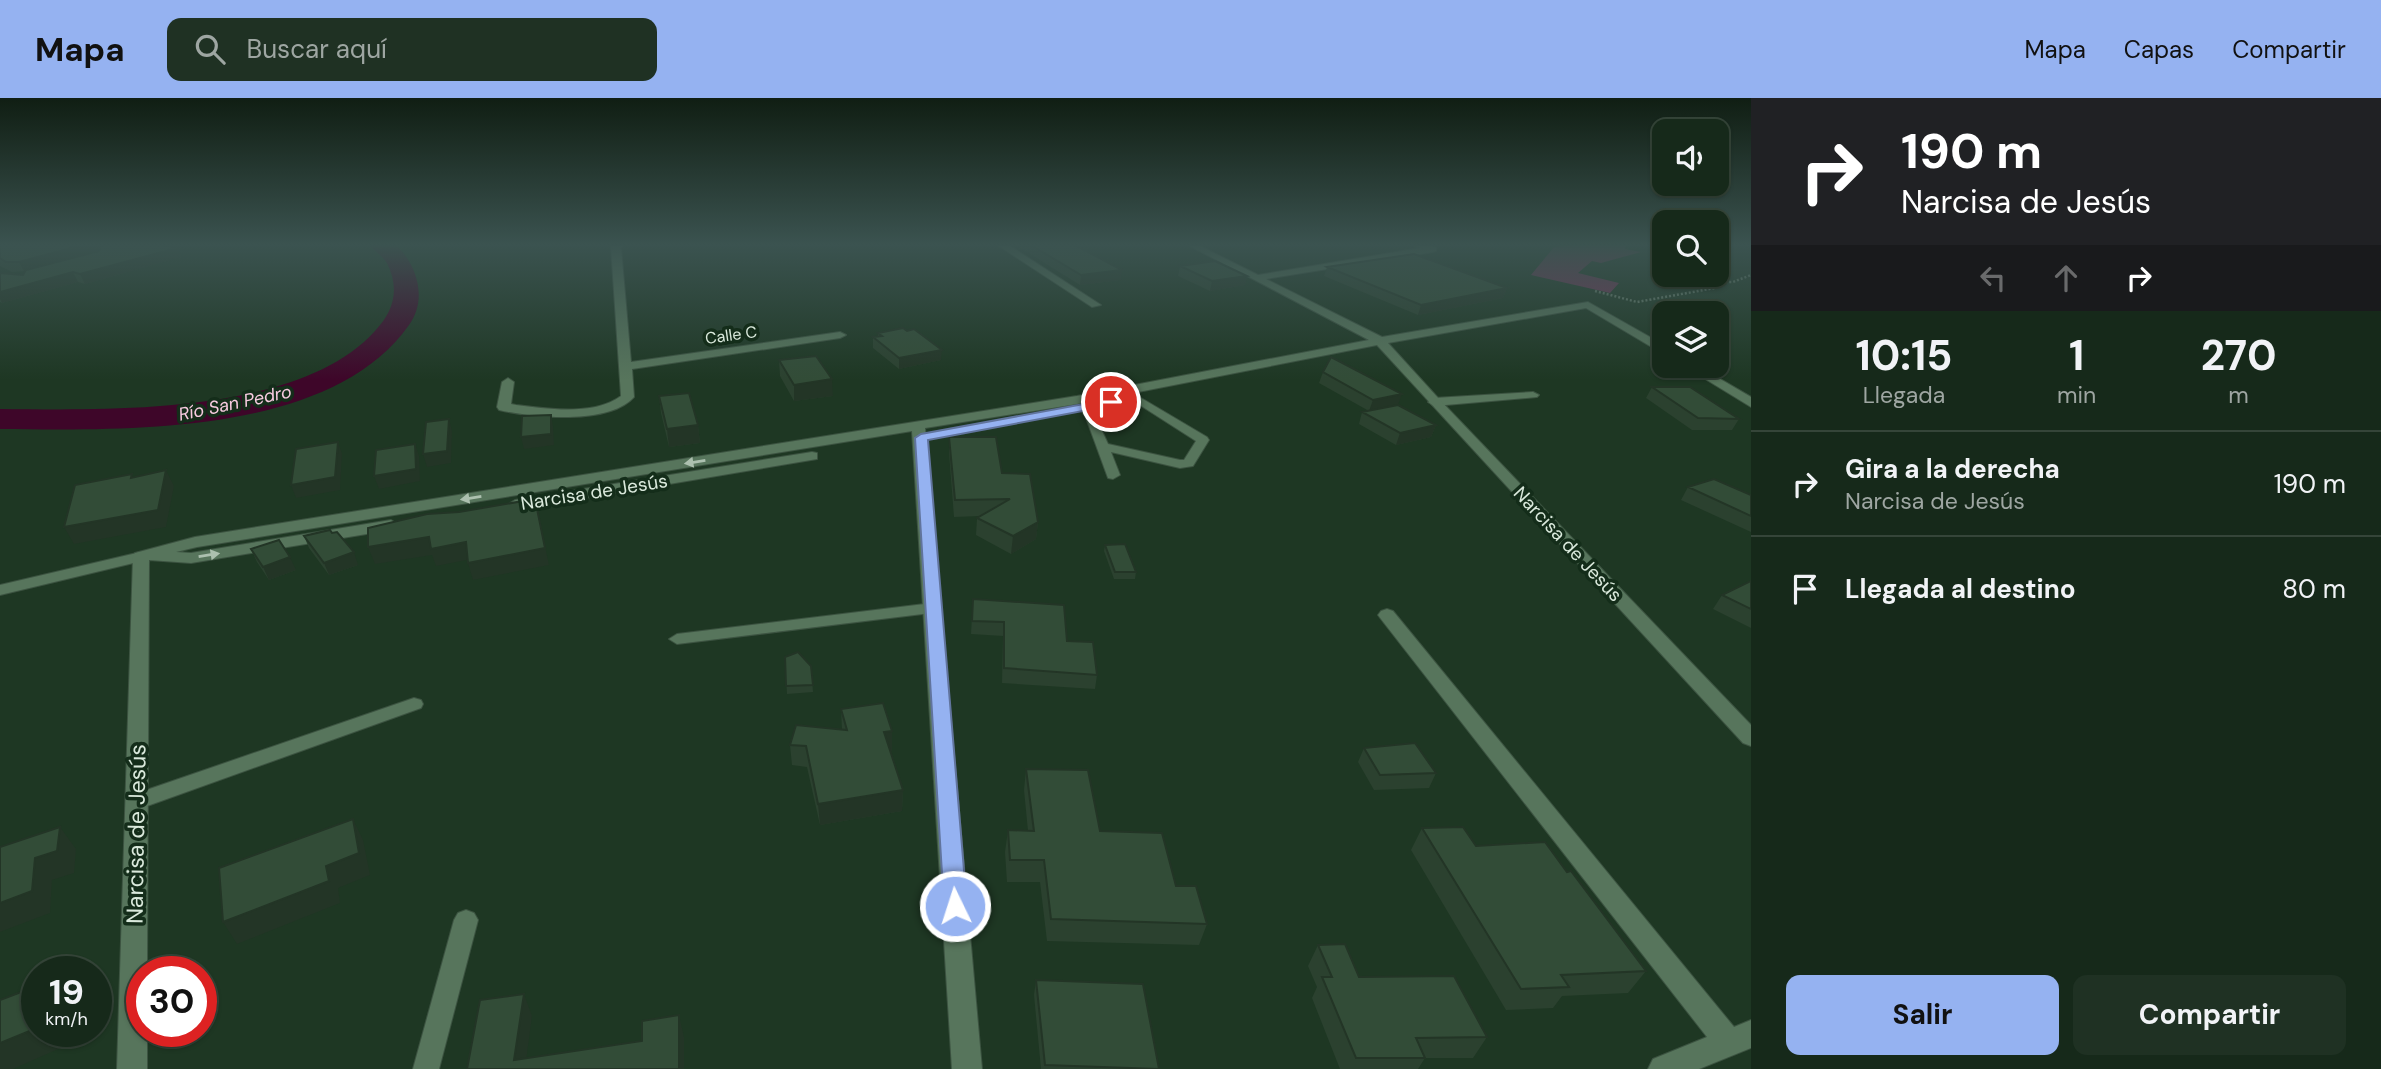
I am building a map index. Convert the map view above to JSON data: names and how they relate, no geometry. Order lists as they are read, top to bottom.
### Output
{
  "streets": {
    "street": ["Calle C", "Narcisa de Jesús"]
  },
  "water": ["Río San Pedro"],
  "page": {
    "header": "Mapa",
    "search": "Buscar aquí",
    "nav": ["Mapa", "Capas", "Compartir"],
    "turn": ["190 m", "Narcisa de Jesús"],
    "eta": [
      "10:15",
      "Llegada",
      "1",
      "min",
      "270",
      "m"
    ],
    "list": [
      {
        "name": "Gira a la derecha",
        "note": "Narcisa de Jesús",
        "value": "190 m"
      },
      {
        "name": "Llegada al destino",
        "value": "80 m"
      }
    ],
    "speed": "19 km/h",
    "limit": "30",
    "buttons": ["Salir", "Compartir"]
  }
}
